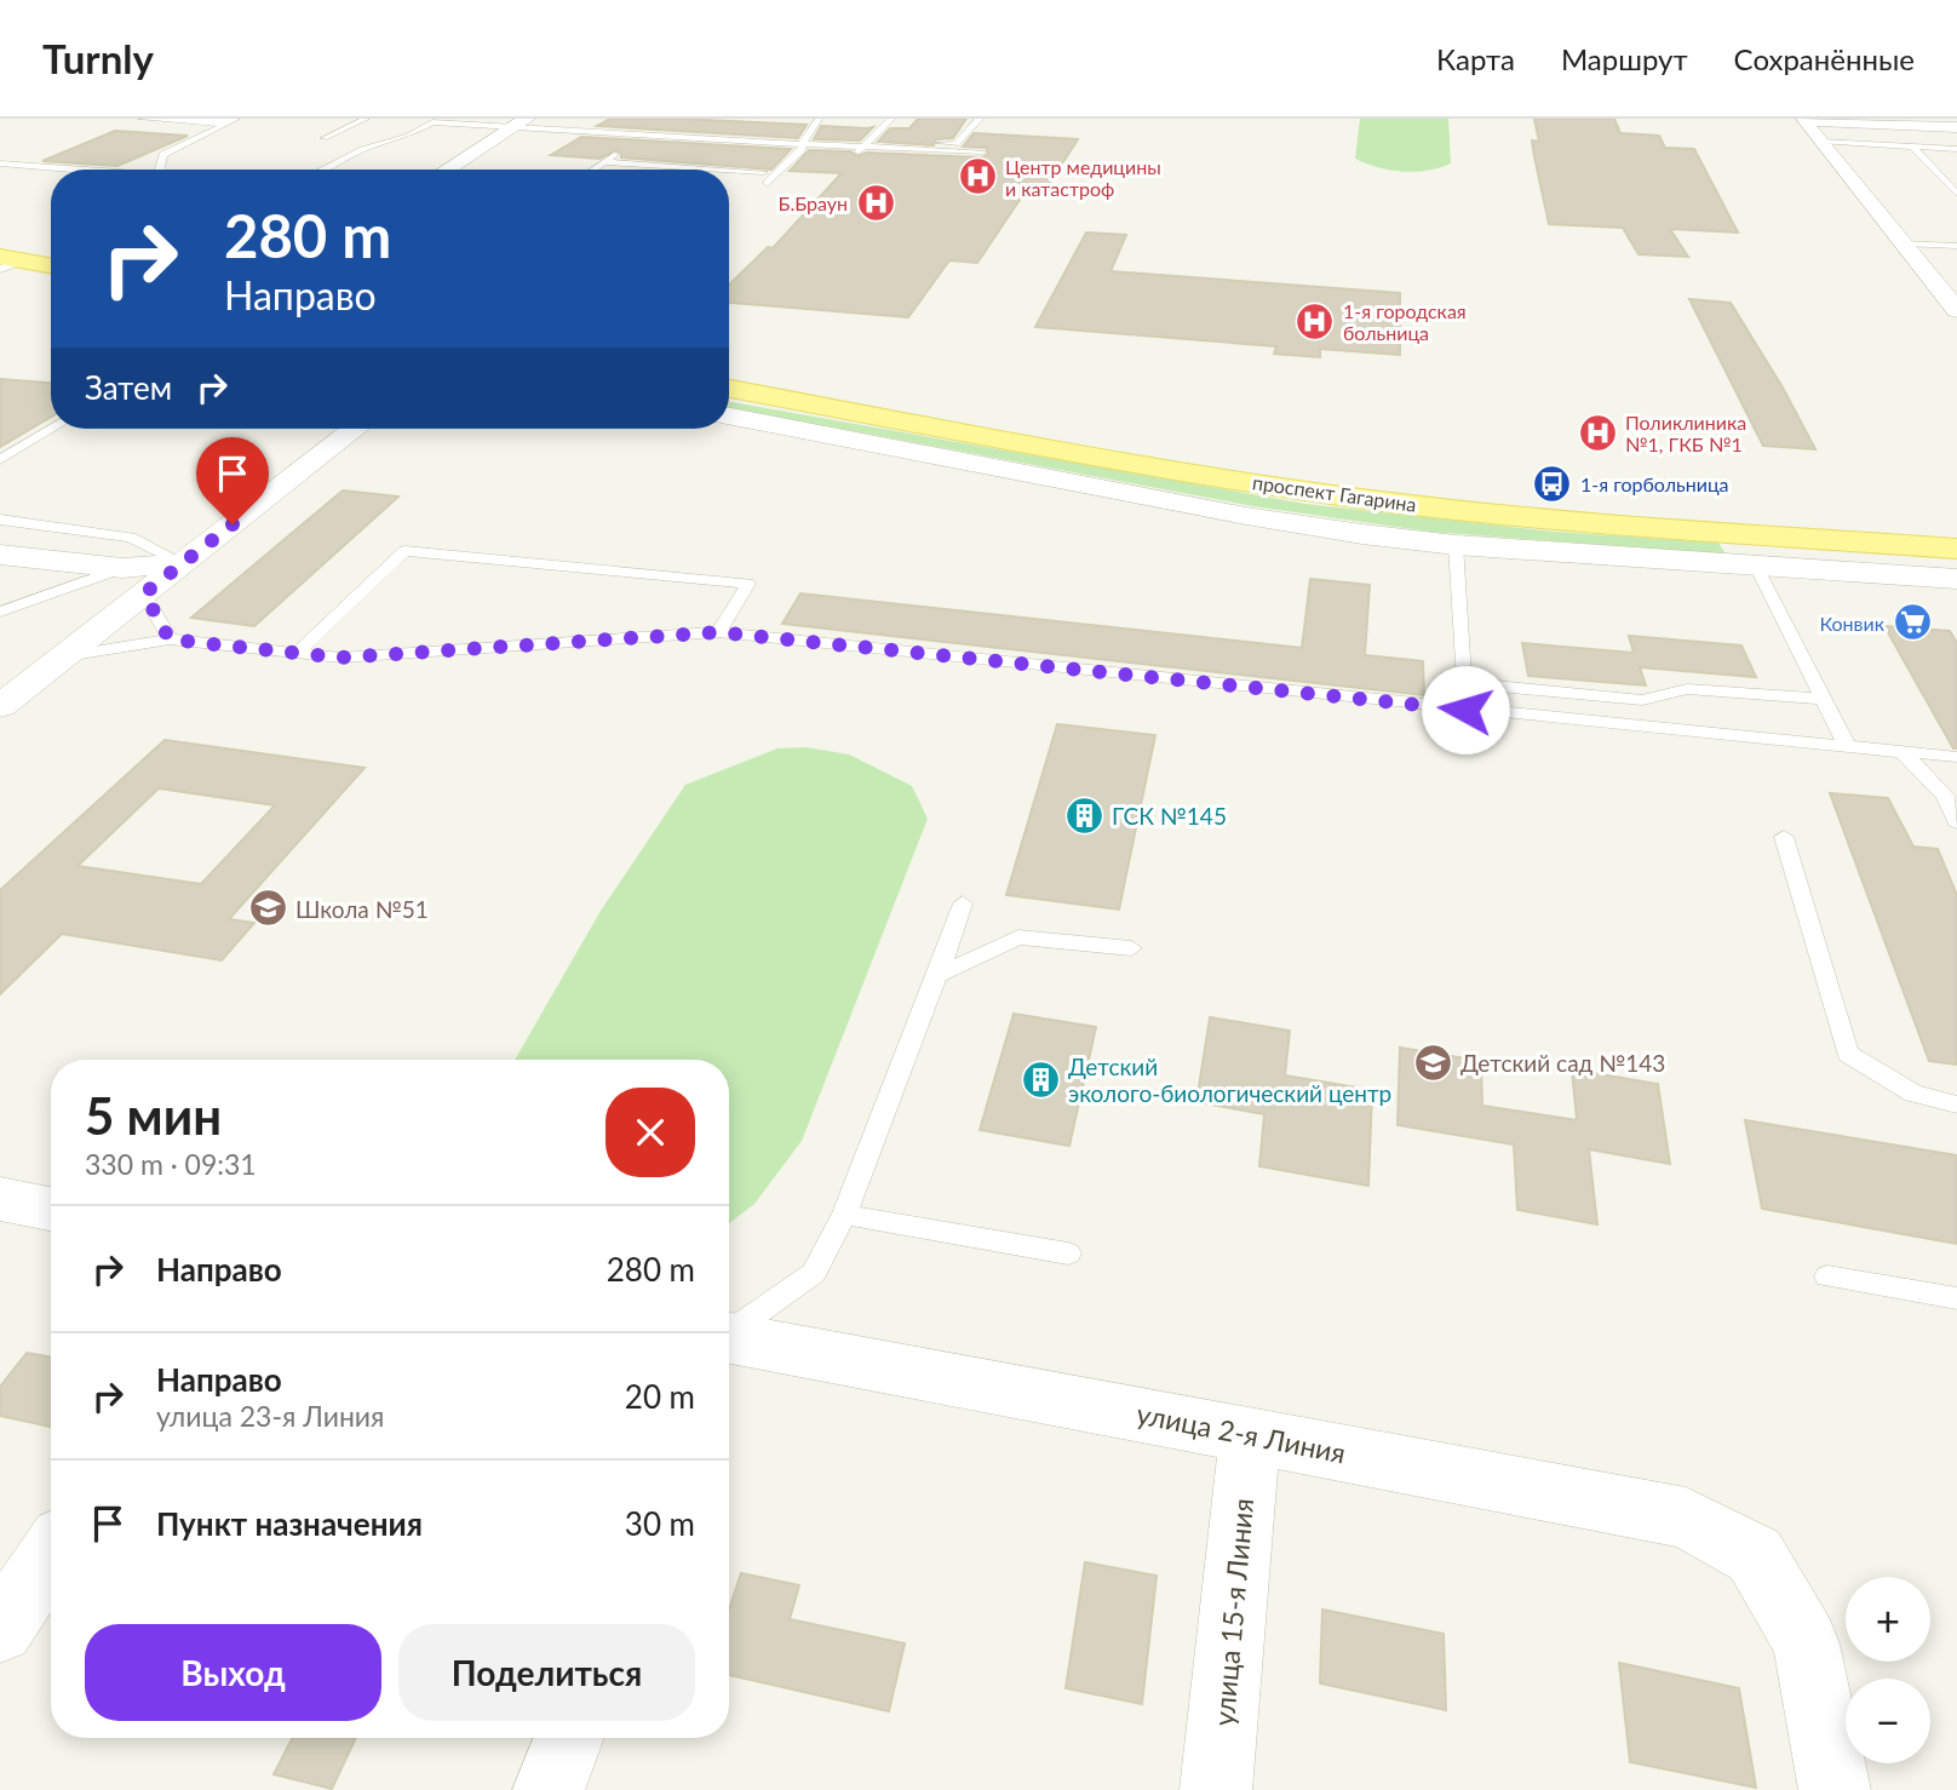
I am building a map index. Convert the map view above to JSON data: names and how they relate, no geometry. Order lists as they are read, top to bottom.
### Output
{
  "streets": {
    "main road": ["проспект Гагарина"],
    "street": ["улица 2-я Линия", "улица 15-я Линия"]
  },
  "crossings": [
    ["улица 2-я Линия", "улица 15-я Линия"]
  ],
  "places": {
    "hospital": [
      "Центр медицины и катастроф",
      "Б.Браун",
      "1-я городская больница",
      "Поликлиника №1, ГКБ №1"
    ],
    "bus stop": ["1-я горбольница"],
    "supermarket": ["Конвик"],
    "building": ["ГСК №145", "Детский эколого-биологический центр"],
    "school or university": ["Школа №51", "Детский сад №143"]
  },
  "page": {
    "header": "Turnly",
    "nav": ["Карта", "Маршрут", "Сохранённые"],
    "turn": ["280 m", "Направо"],
    "then": "Затем",
    "heading": ["5 мин", "330 m · 09:31"],
    "list": [
      {
        "name": "Направо",
        "value": "280 m"
      },
      {
        "name": "Направо",
        "note": "улица 23-я Линия",
        "value": "20 m"
      },
      {
        "name": "Пункт назначения",
        "value": "30 m"
      }
    ],
    "map_buttons": ["+", "−"],
    "buttons": ["Выход", "Поделиться"]
  }
}
